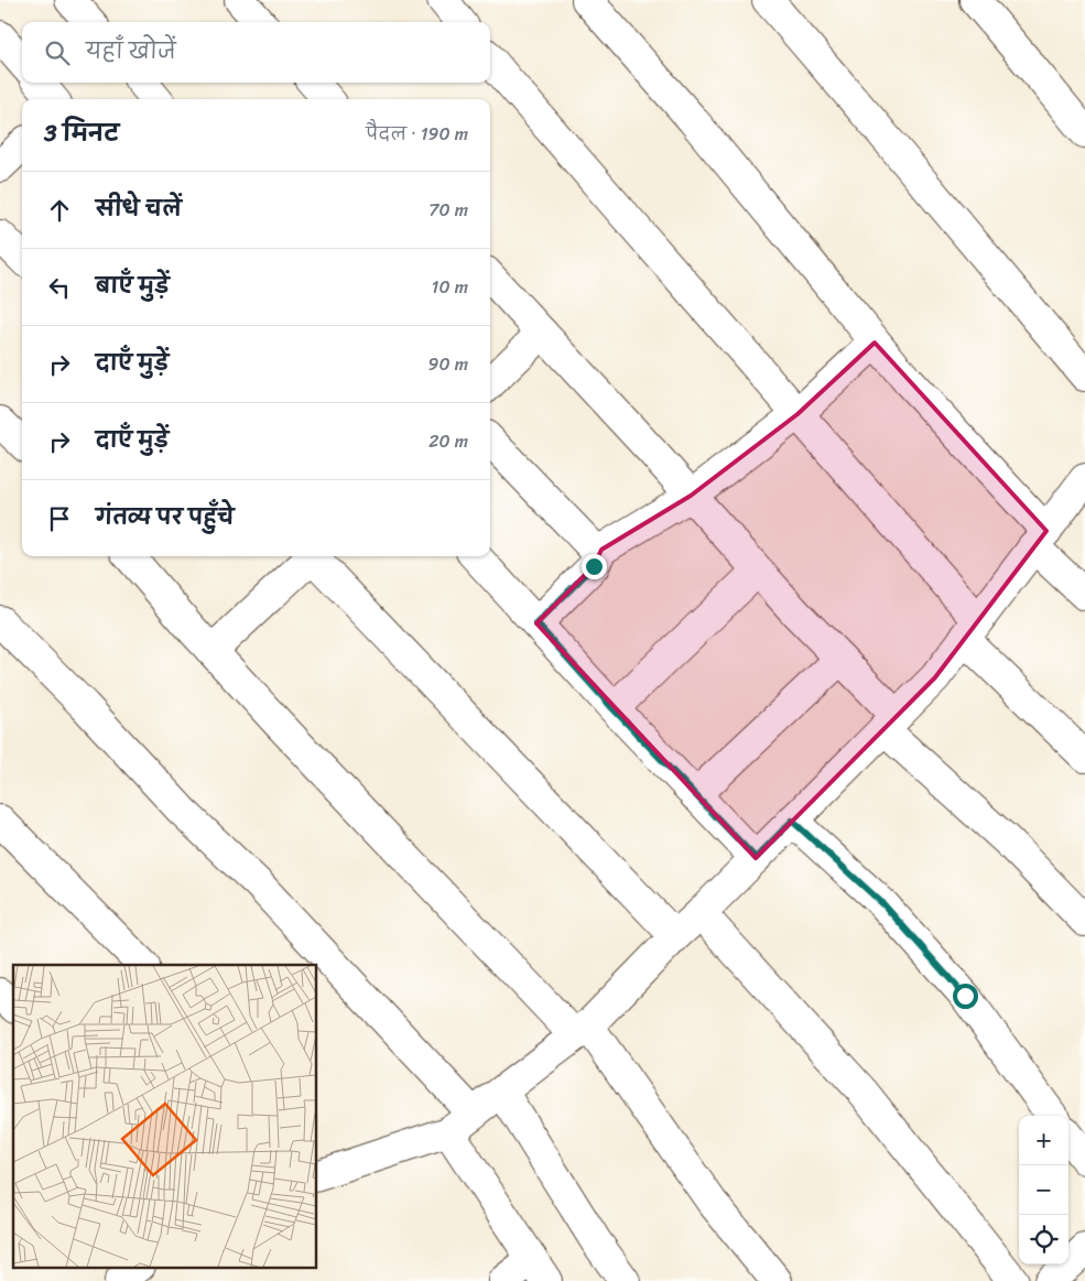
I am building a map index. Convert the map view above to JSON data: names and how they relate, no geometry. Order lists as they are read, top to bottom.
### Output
{
  "page": {
    "search": "यहाँ खोजें",
    "heading": ["3 मिनट", "पैदल · 190 m"],
    "list": [
      ["सीधे चलें", "70 m"],
      ["बाएँ मुड़ें", "10 m"],
      ["दाएँ मुड़ें", "90 m"],
      ["दाएँ मुड़ें", "20 m"],
      "गंतव्य पर पहुँचे"
    ],
    "map_buttons": ["+", "−"]
  }
}
